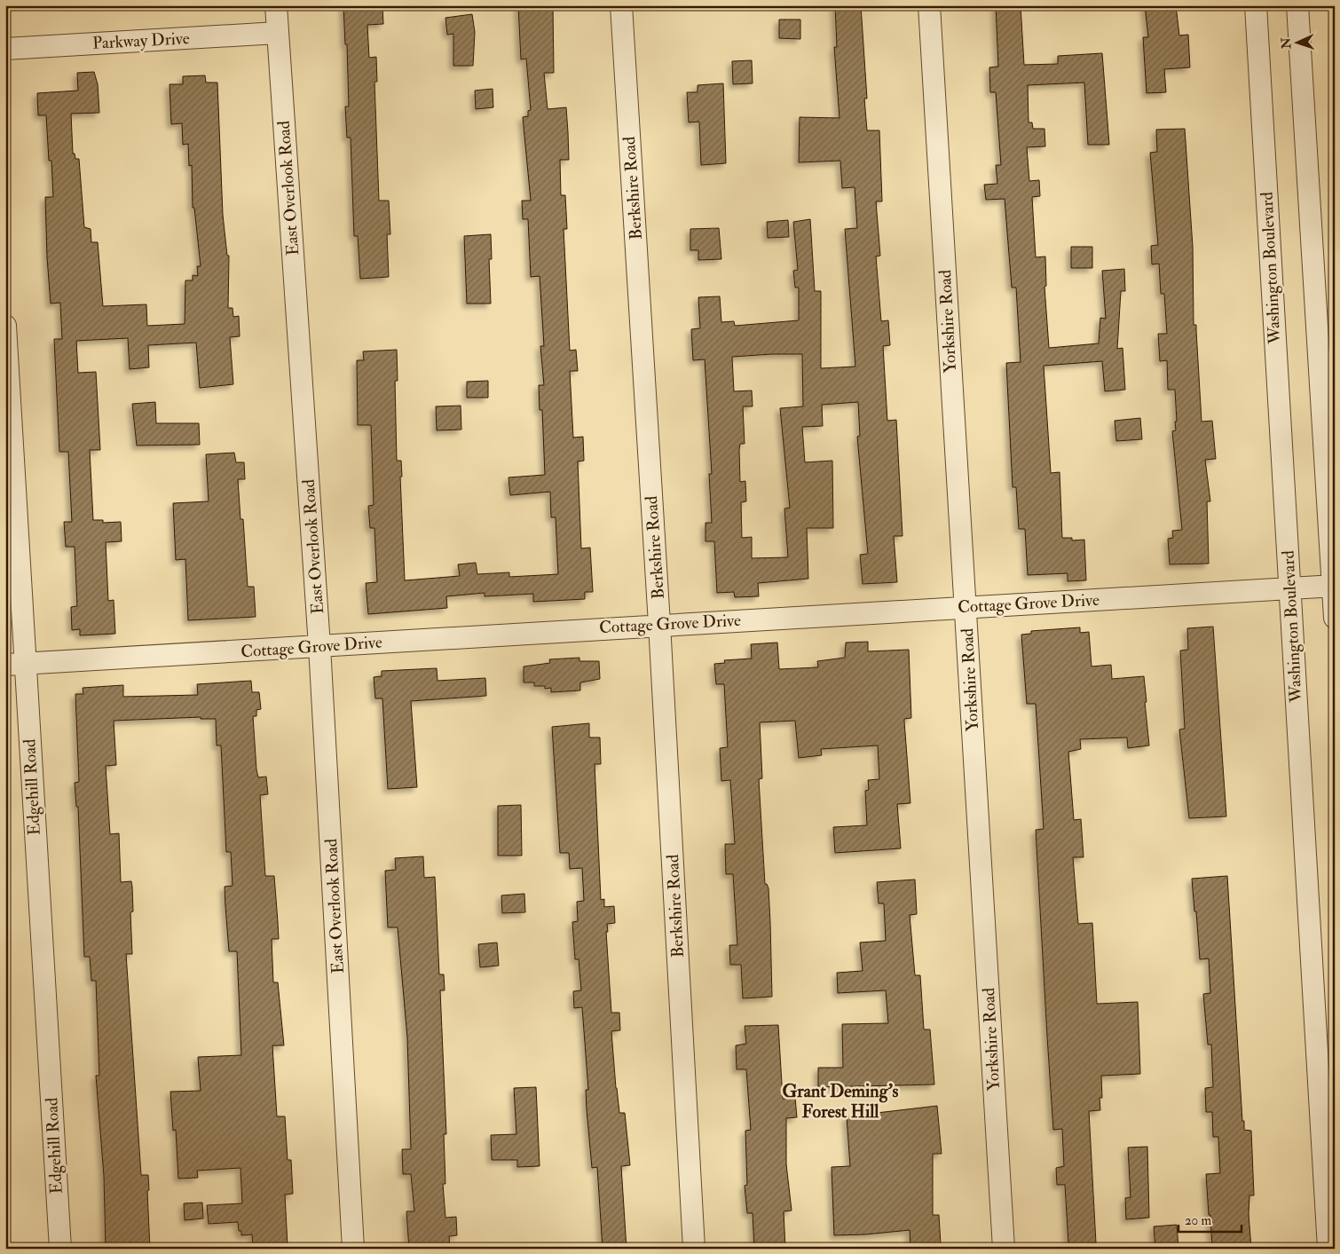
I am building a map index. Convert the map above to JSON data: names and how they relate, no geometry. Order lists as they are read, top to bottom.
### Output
{
  "streets": {
    "street": [
      "Parkway Drive",
      "East Overlook Road",
      "Berkshire Road",
      "Washington Boulevard",
      "Yorkshire Road",
      "Cottage Grove Drive",
      "Edgehill Road"
    ]
  },
  "crossings": [
    ["Parkway Drive", "East Overlook Road"],
    ["East Overlook Road", "Cottage Grove Drive"],
    ["Berkshire Road", "Cottage Grove Drive"],
    ["Washington Boulevard", "Cottage Grove Drive"],
    ["Yorkshire Road", "Cottage Grove Drive"],
    ["Cottage Grove Drive", "Edgehill Road"]
  ],
  "districts": ["Grant Deming's Forest Hill"],
  "scale_bar": "20 m",
  "north": "left"
}
